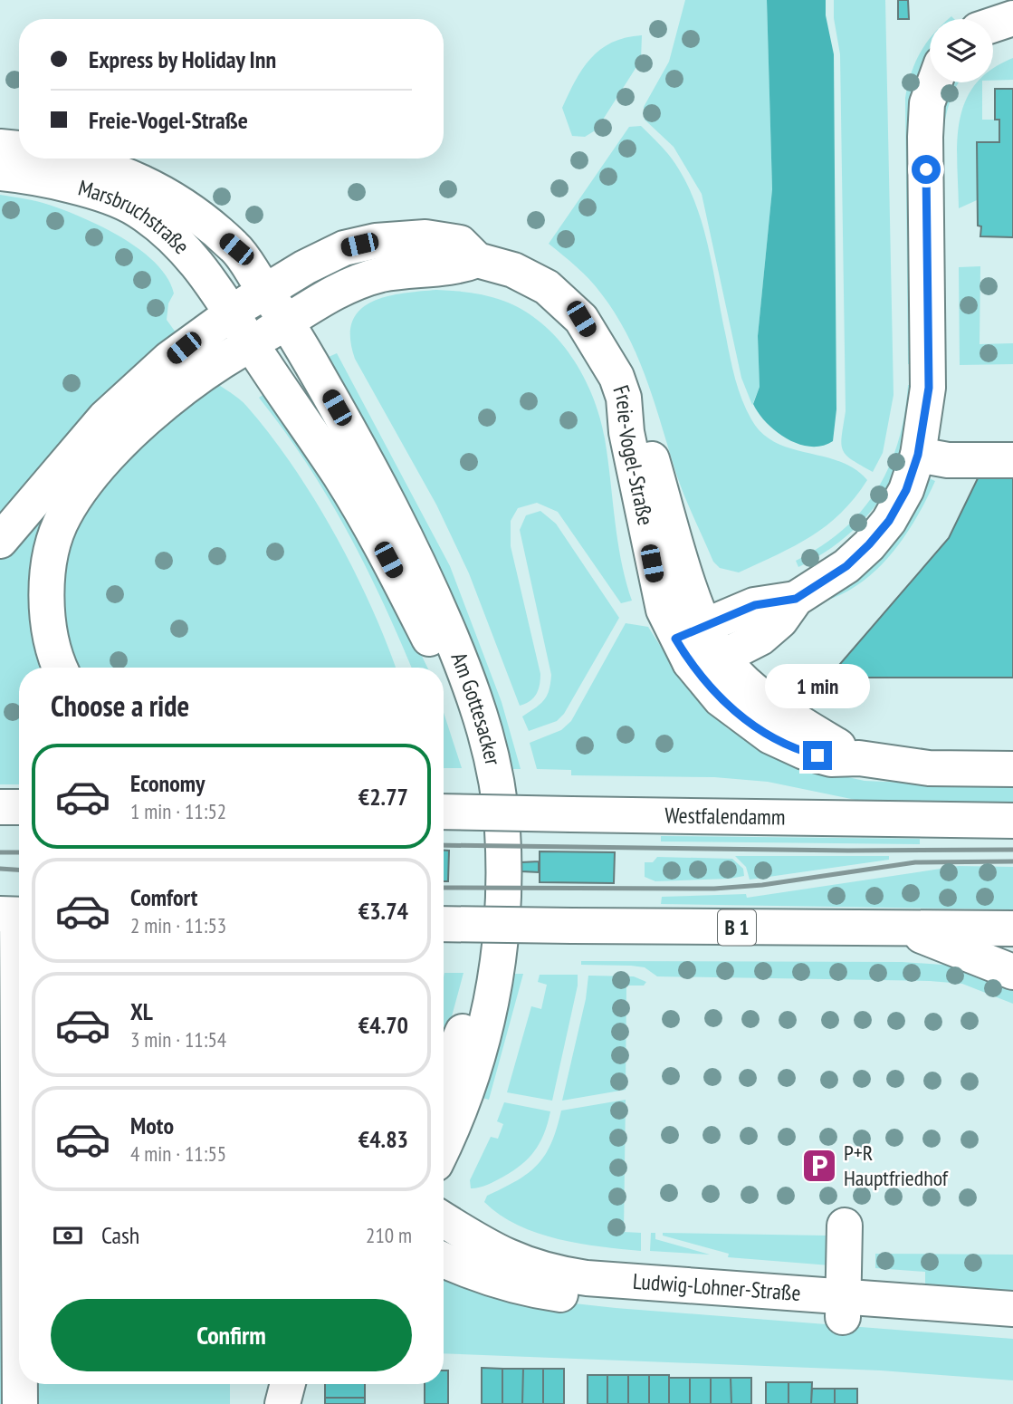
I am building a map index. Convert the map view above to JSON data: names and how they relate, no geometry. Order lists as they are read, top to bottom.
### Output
{
  "streets": {
    "main road": [
      "Marsbruchstraße",
      "Freie-Vogel-Straße",
      "Am Gottesacker",
      "Westfalendamm",
      "B 1",
      "Ludwig-Lohner-Straße"
    ]
  },
  "crossings": [
    ["Marsbruchstraße", "Freie-Vogel-Straße"],
    ["Marsbruchstraße", "Am Gottesacker"],
    ["Freie-Vogel-Straße", "Am Gottesacker"]
  ],
  "places": {
    "parking": ["P+R Hauptfriedhof"]
  },
  "page": {
    "banner": ["Express by Holiday Inn", "Freie-Vogel-Straße"],
    "bubble": "1 min",
    "heading": "Choose a ride",
    "list": [
      {
        "name": "Economy",
        "note": "1 min · 11:52",
        "value": "€2.77"
      },
      {
        "name": "Comfort",
        "note": "2 min · 11:53",
        "value": "€3.74"
      },
      {
        "name": "XL",
        "note": "3 min · 11:54",
        "value": "€4.70"
      },
      {
        "name": "Moto",
        "note": "4 min · 11:55",
        "value": "€4.83"
      }
    ],
    "pay": ["Cash", "210 m"],
    "buttons": "Confirm"
  }
}
